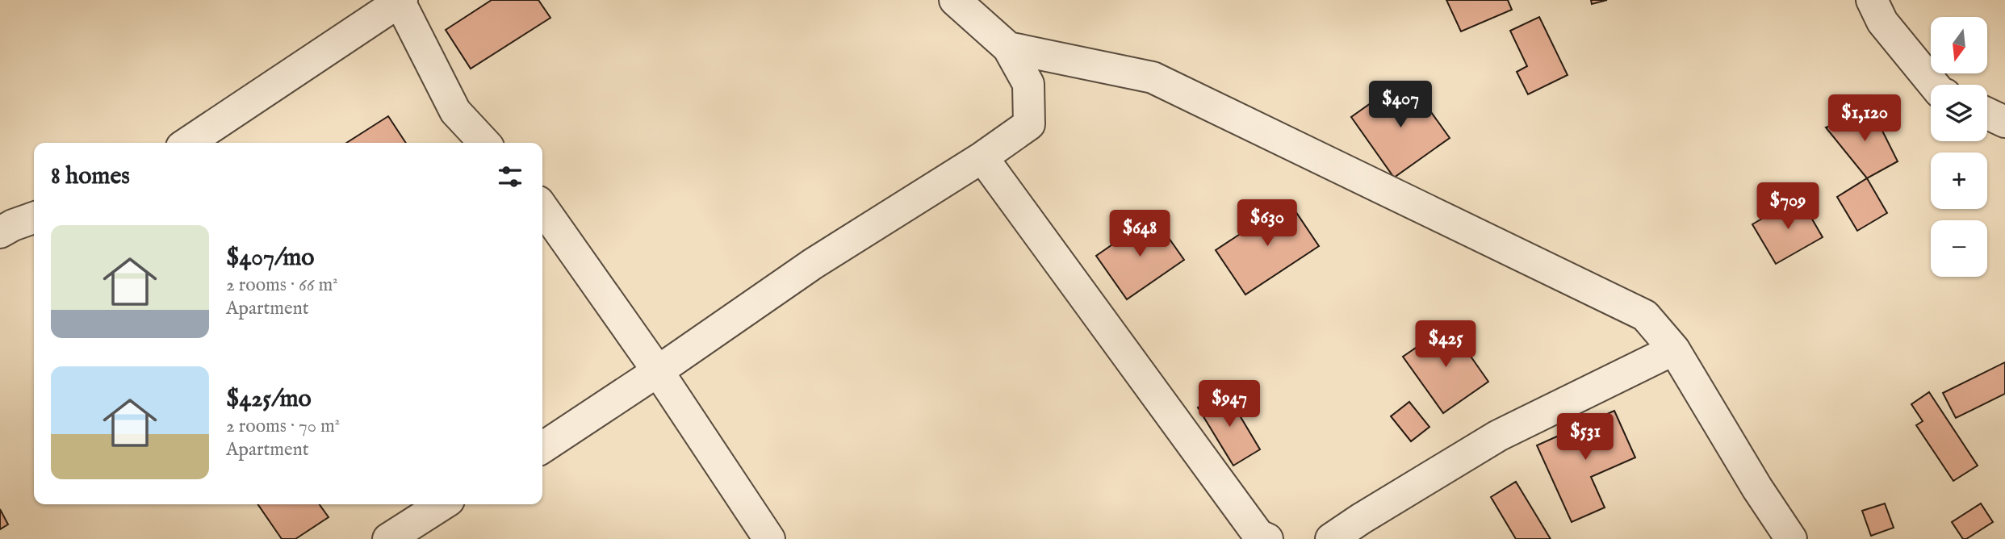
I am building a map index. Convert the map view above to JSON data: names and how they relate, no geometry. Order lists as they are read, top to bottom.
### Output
{
  "north": "bottom",
  "page": {
    "map_buttons": ["+", "−"],
    "price": [
      "$407",
      "$1,120",
      "$709",
      "$630",
      "$648",
      "$425",
      "$947",
      "$531"
    ],
    "heading": "8 homes",
    "list": [
      {
        "name": "$407/mo",
        "note": "2 rooms · 66 m² · Apartment"
      },
      {
        "name": "$425/mo",
        "note": "2 rooms · 70 m² · Apartment"
      }
    ]
  }
}
